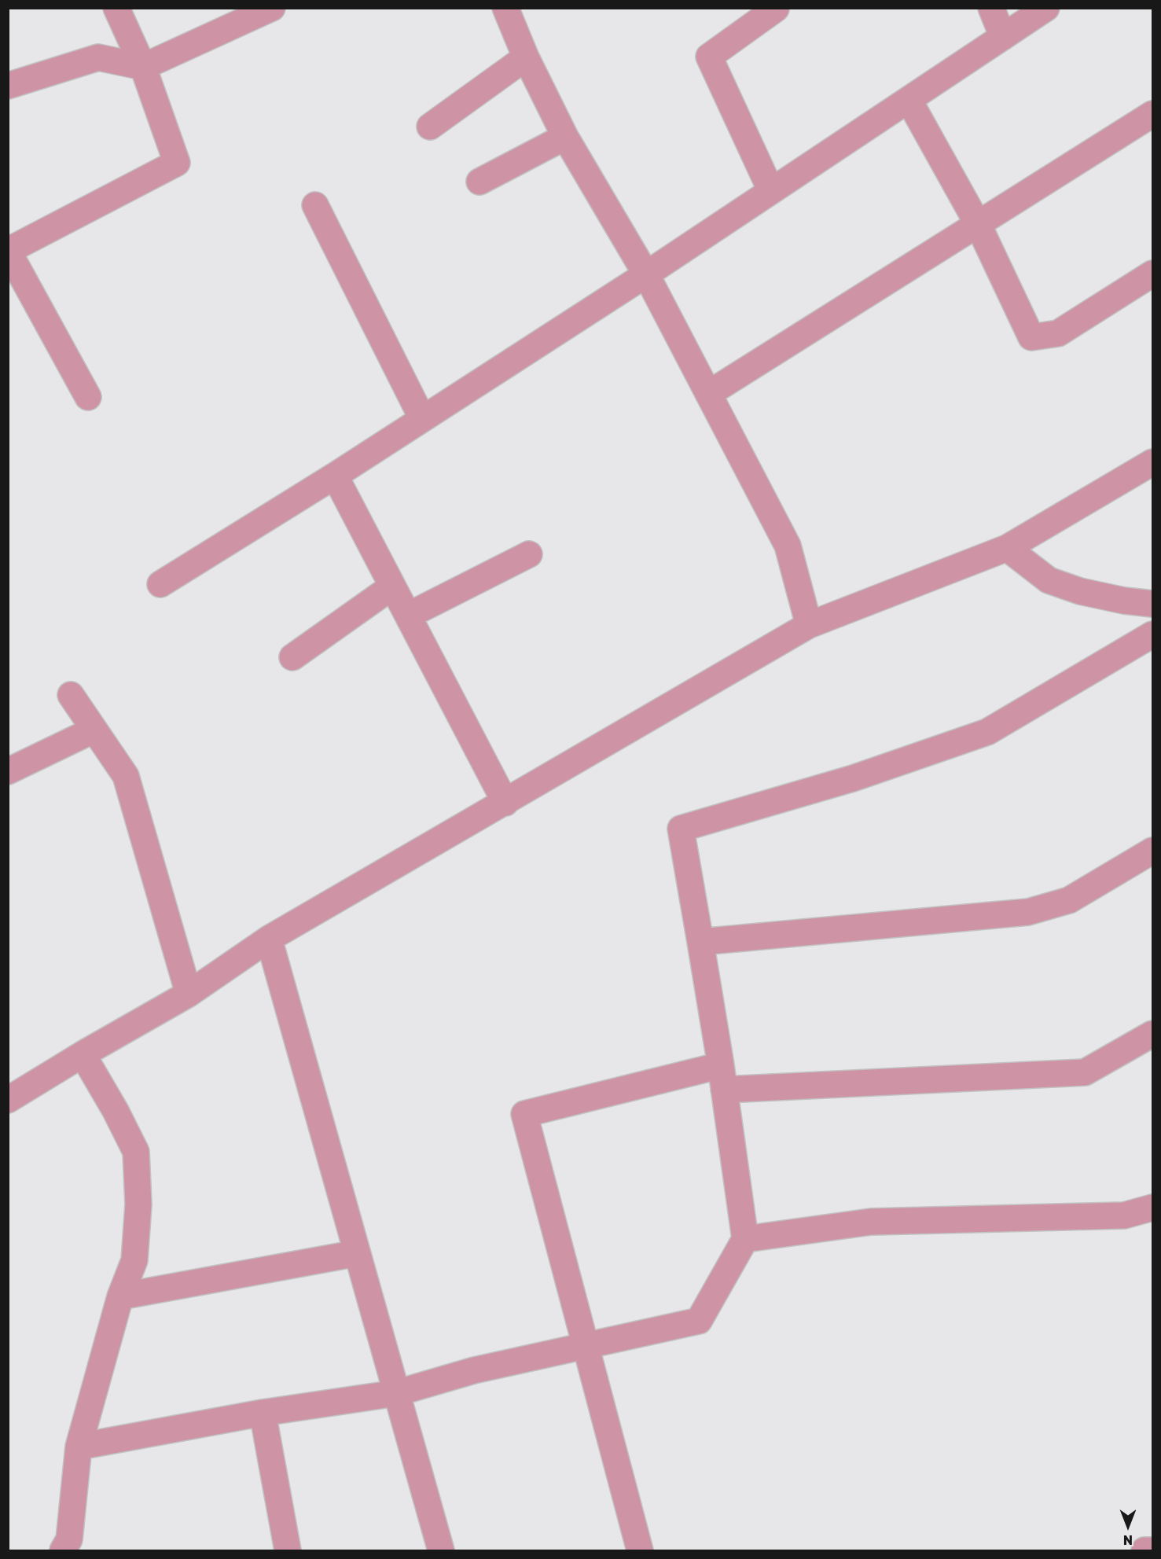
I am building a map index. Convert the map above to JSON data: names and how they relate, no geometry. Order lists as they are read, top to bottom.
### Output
{
  "north": "bottom"
}
